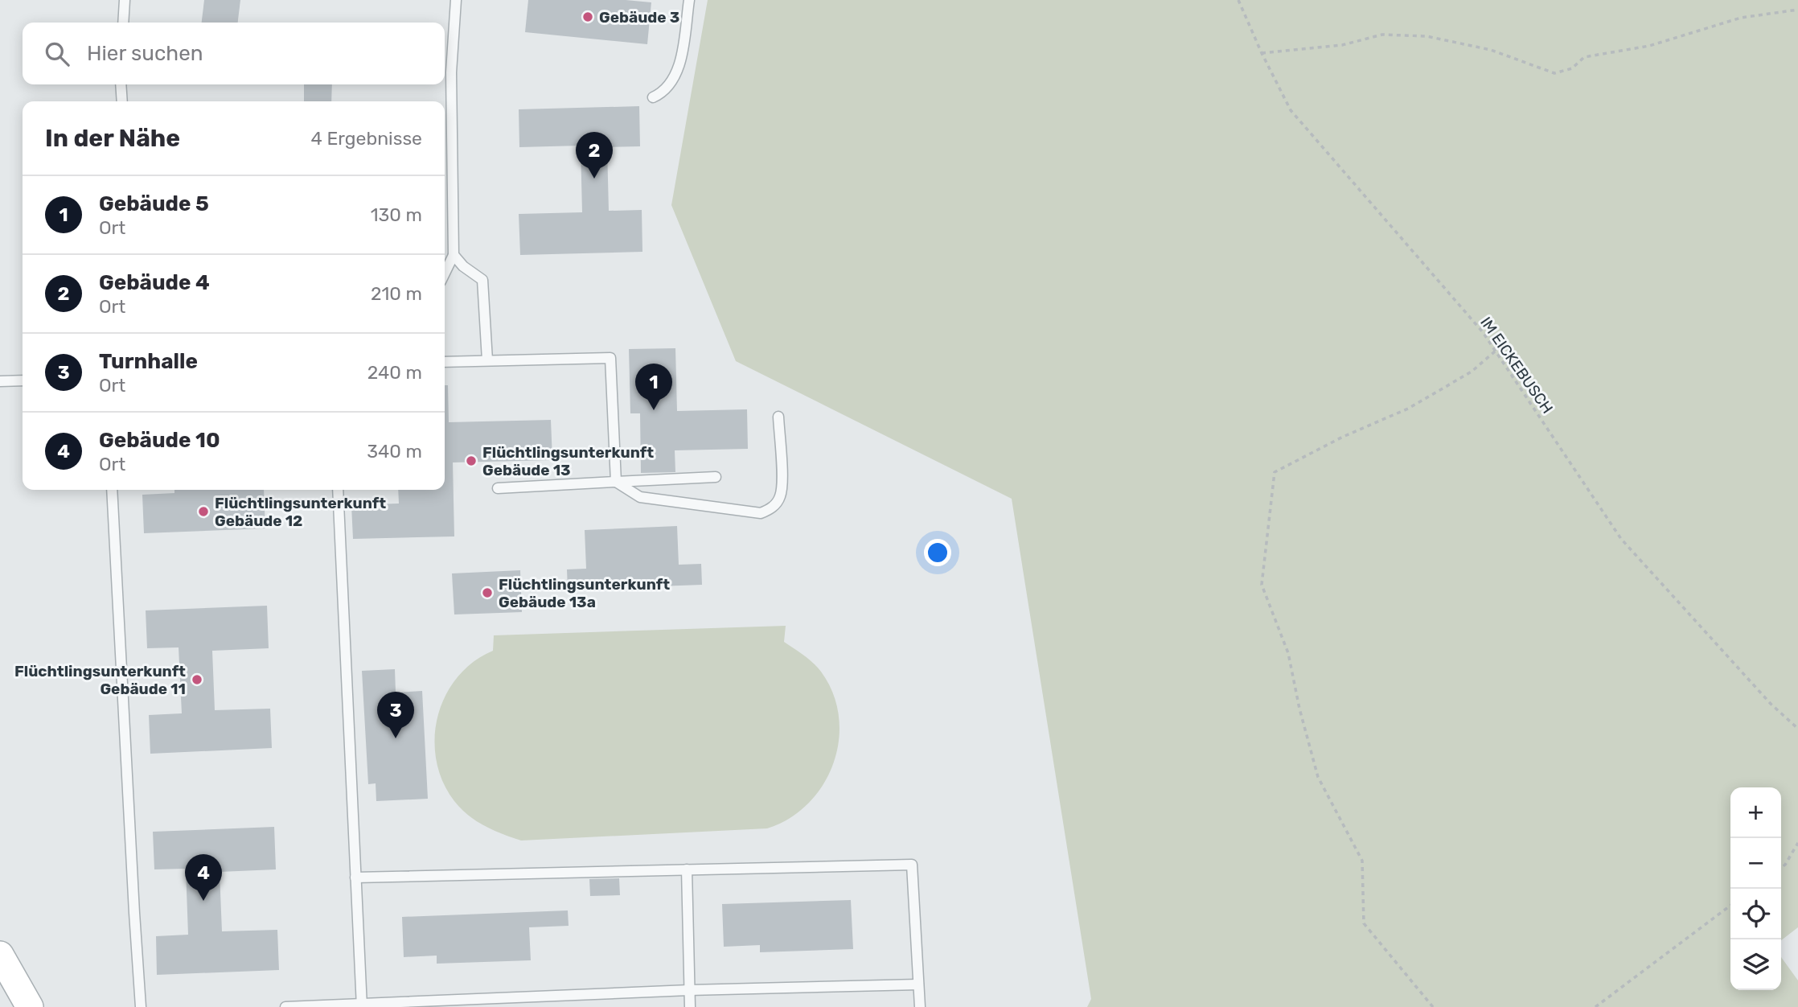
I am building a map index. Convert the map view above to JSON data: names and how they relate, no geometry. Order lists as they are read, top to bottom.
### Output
{
  "streets": {
    "path": ["IM EICKEBUSCH"]
  },
  "places": [
    "Gebäude 3",
    "Flüchtlingsunterkunft Gebäude 13",
    "Flüchtlingsunterkunft Gebäude 12",
    "Flüchtlingsunterkunft Gebäude 13a",
    "Flüchtlingsunterkunft Gebäude 11"
  ],
  "page": {
    "search": "Hier suchen",
    "heading": ["In der Nähe", "4 Ergebnisse"],
    "pins": [
      "2",
      "1",
      "3",
      "4"
    ],
    "list": [
      {
        "mark": "1",
        "name": "Gebäude 5",
        "note": "Ort",
        "value": "130 m"
      },
      {
        "mark": "2",
        "name": "Gebäude 4",
        "note": "Ort",
        "value": "210 m"
      },
      {
        "mark": "3",
        "name": "Turnhalle",
        "note": "Ort",
        "value": "240 m"
      },
      {
        "mark": "4",
        "name": "Gebäude 10",
        "note": "Ort",
        "value": "340 m"
      }
    ],
    "map_buttons": ["+", "−"]
  }
}
